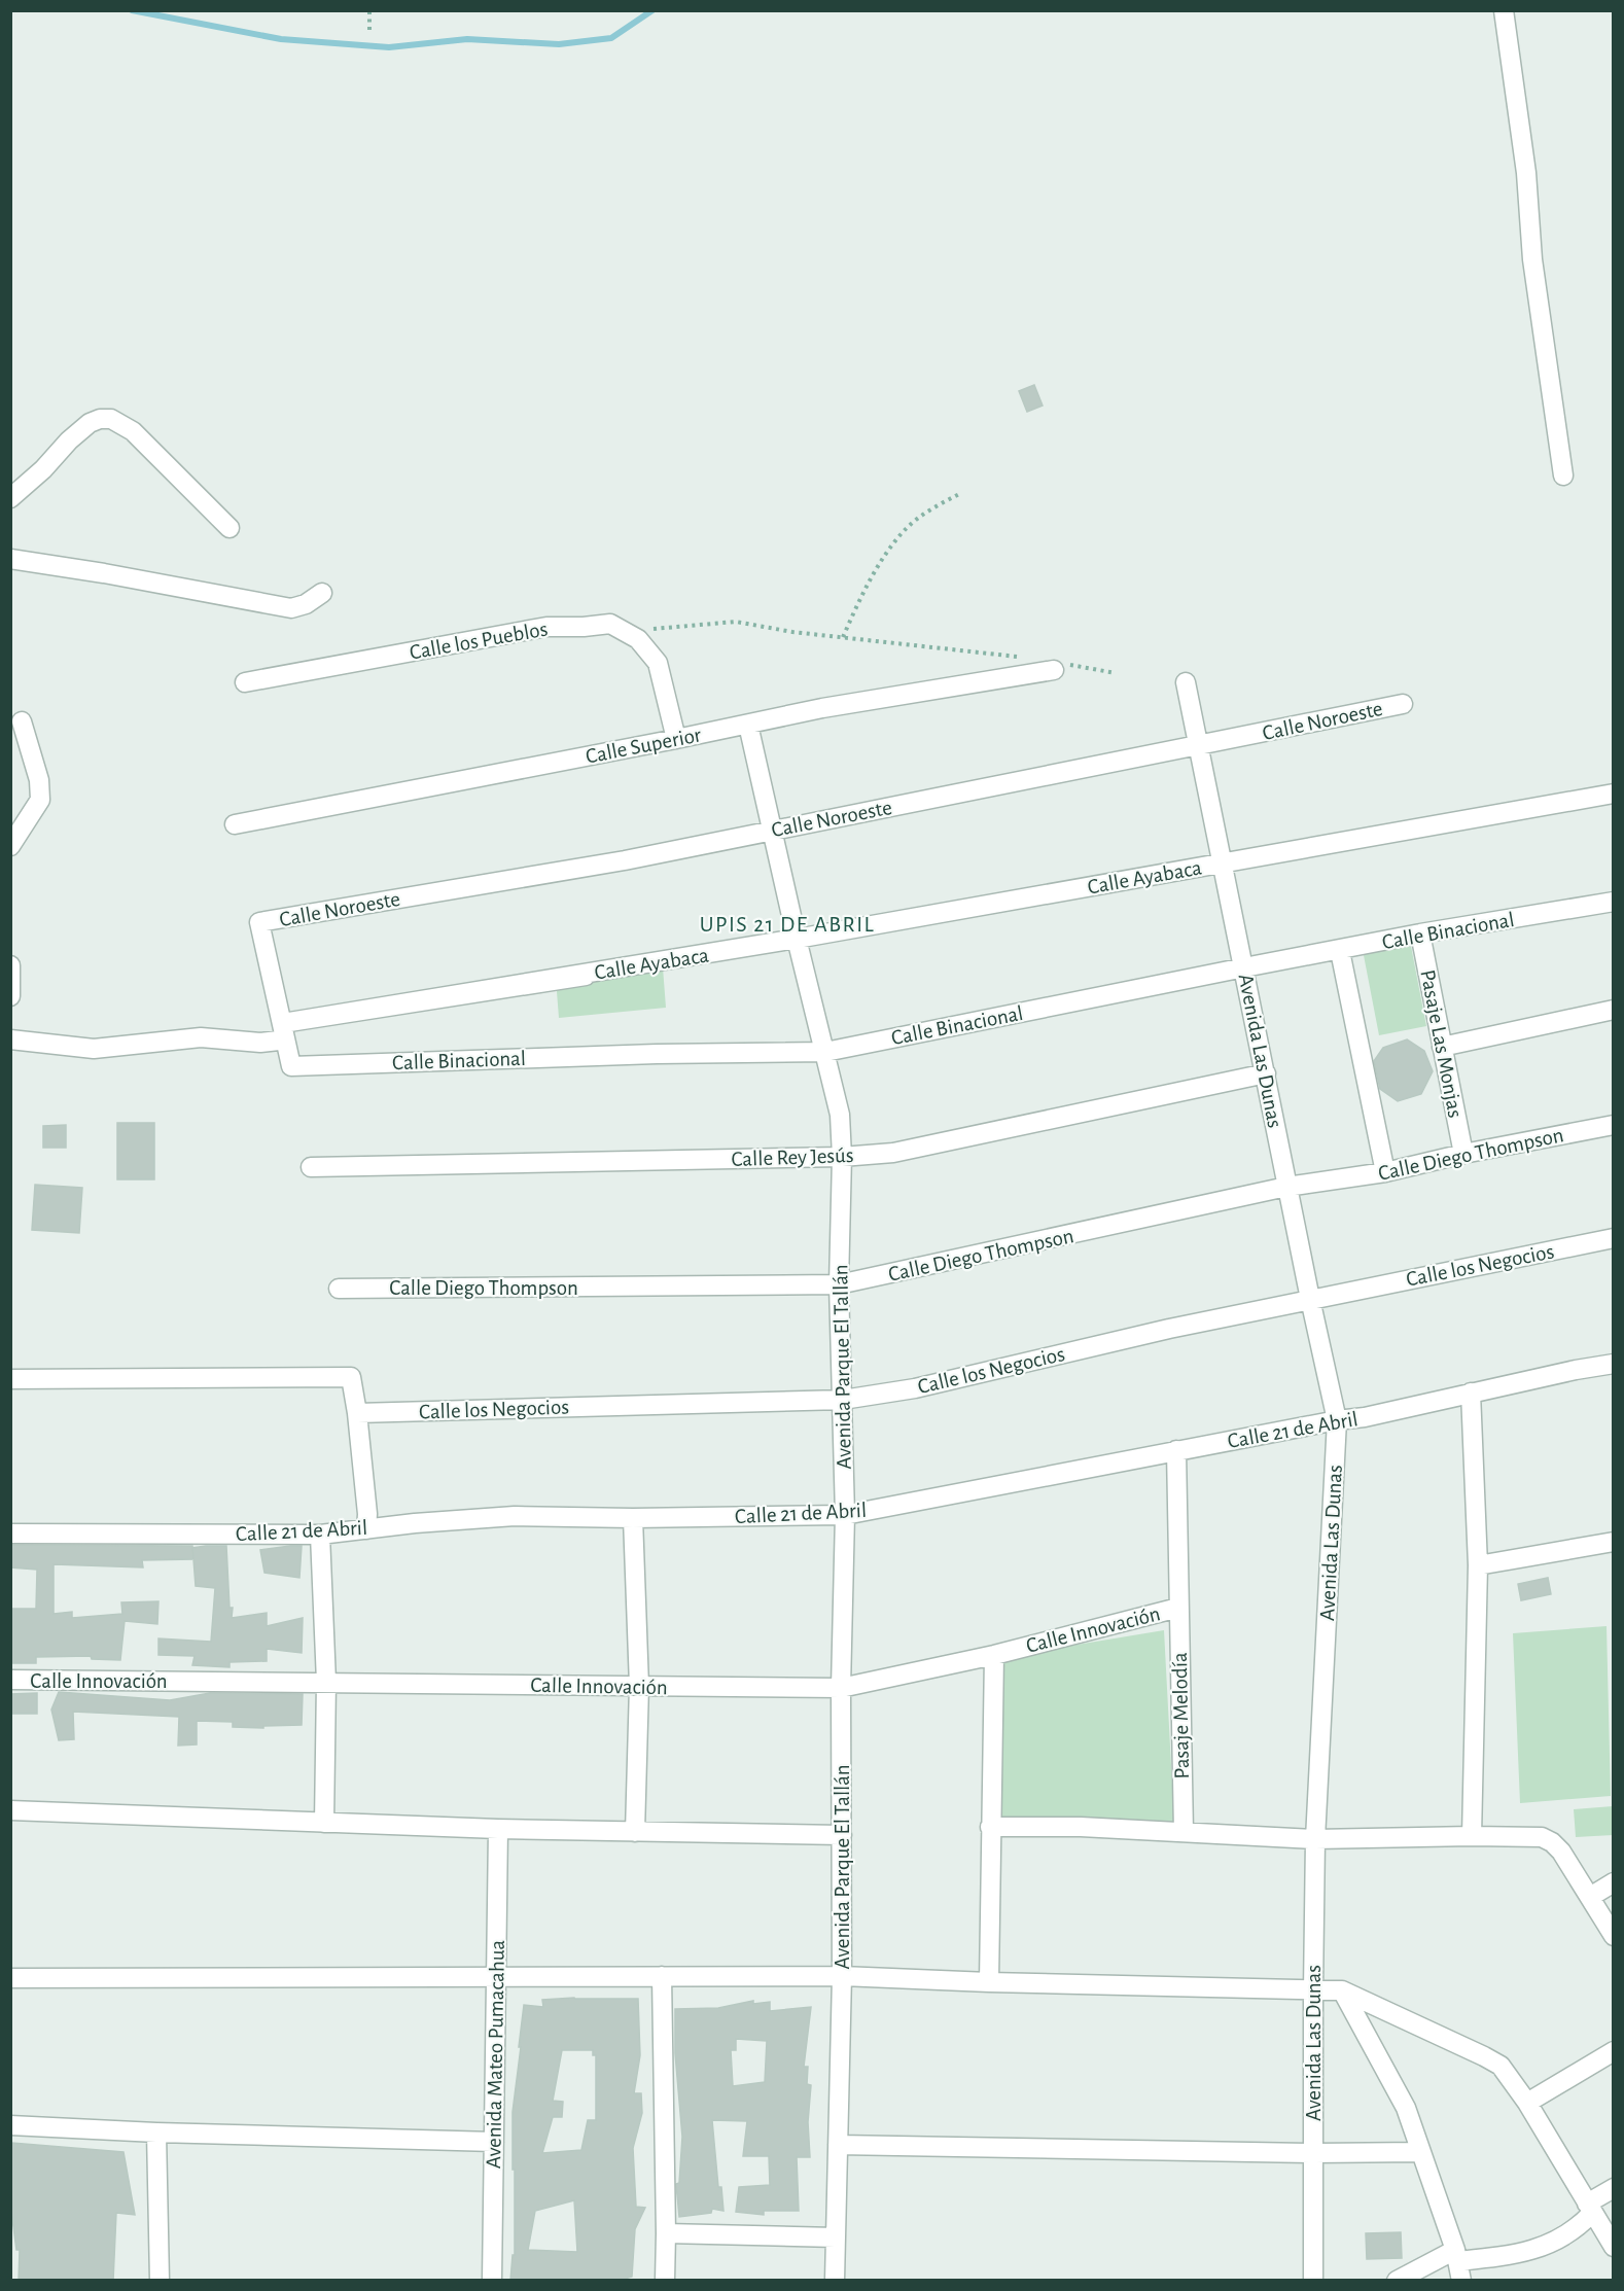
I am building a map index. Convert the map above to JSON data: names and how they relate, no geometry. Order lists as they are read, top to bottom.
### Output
{
  "streets": {
    "street": [
      "Calle los Pueblos",
      "Calle Noroeste",
      "Calle Superior",
      "Calle Ayabaca",
      "Calle Binacional",
      "Pasaje Las Monjas",
      "Avenida Las Dunas",
      "Calle Diego Thompson",
      "Calle Rey Jesús",
      "Calle los Negocios",
      "Avenida Parque El Tallán",
      "Calle 21 de Abril",
      "Calle Innovación",
      "Pasaje Melodía",
      "Avenida Mateo Pumacahua"
    ]
  },
  "crossings": [
    ["Calle los Pueblos", "Calle Superior"],
    ["Calle Noroeste", "Calle Ayabaca"],
    ["Calle Noroeste", "Calle Binacional"],
    ["Calle Noroeste", "Avenida Las Dunas"],
    ["Calle Noroeste", "Avenida Parque El Tallán"],
    ["Calle Superior", "Avenida Parque El Tallán"],
    ["Calle Ayabaca", "Calle Binacional"],
    ["Calle Ayabaca", "Avenida Las Dunas"],
    ["Calle Ayabaca", "Avenida Parque El Tallán"],
    ["Calle Binacional", "Pasaje Las Monjas"],
    ["Calle Binacional", "Avenida Las Dunas"],
    ["Calle Binacional", "Avenida Parque El Tallán"],
    ["Pasaje Las Monjas", "Calle Diego Thompson"],
    ["Avenida Las Dunas", "Calle Diego Thompson"],
    ["Avenida Las Dunas", "Calle Rey Jesús"],
    ["Avenida Las Dunas", "Calle los Negocios"],
    ["Avenida Las Dunas", "Calle 21 de Abril"],
    ["Calle Diego Thompson", "Avenida Parque El Tallán"],
    ["Calle Rey Jesús", "Avenida Parque El Tallán"],
    ["Calle los Negocios", "Avenida Parque El Tallán"],
    ["Avenida Parque El Tallán", "Calle 21 de Abril"],
    ["Avenida Parque El Tallán", "Calle Innovación"],
    ["Calle 21 de Abril", "Pasaje Melodía"],
    ["Calle Innovación", "Pasaje Melodía"]
  ],
  "districts": ["UPIS 21 DE ABRIL"]
}
